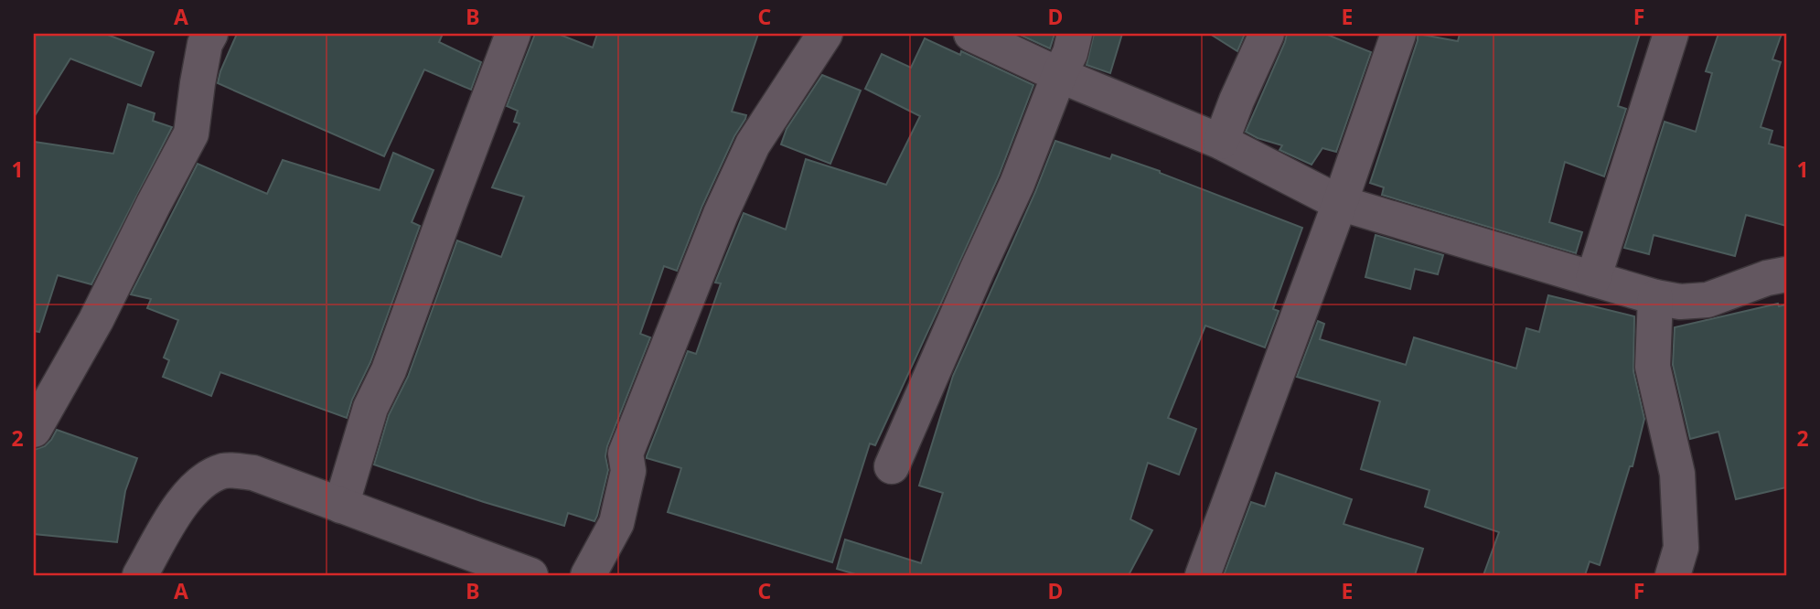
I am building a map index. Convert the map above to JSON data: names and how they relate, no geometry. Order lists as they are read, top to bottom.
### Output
{
  "grid": {
    "columns": [
      "A",
      "B",
      "C",
      "D",
      "E",
      "F"
    ],
    "rows": ["1", "2"]
  }
}
